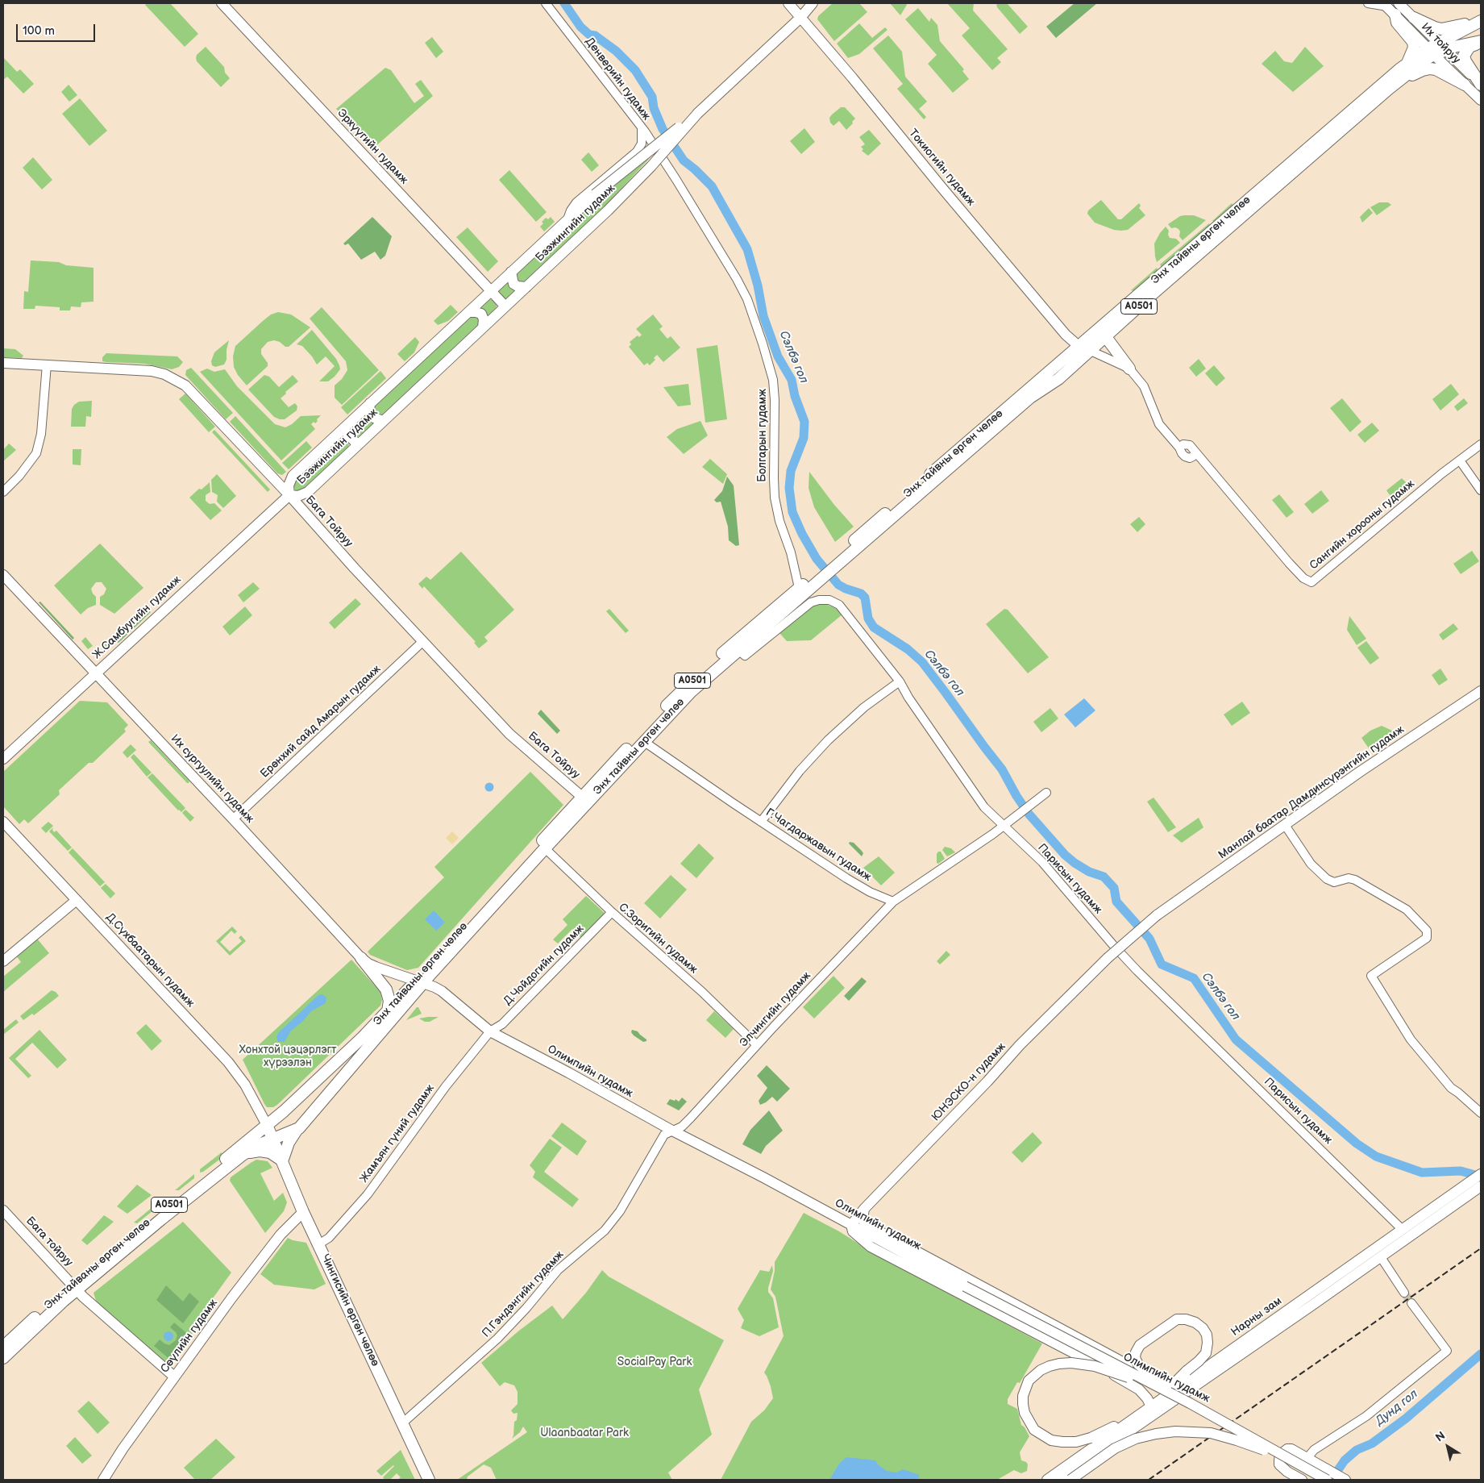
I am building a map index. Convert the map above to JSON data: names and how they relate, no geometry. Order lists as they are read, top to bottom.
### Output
{
  "streets": {
    "highway": [
      "Энх тайвны өргөн чөлөө",
      "A0501",
      "Энх тайваны өргөн чөлөө",
      "Чингисийн өргөн чөлөө"
    ],
    "main road": [
      "Их тойруу",
      "Эрхүүгийн гудамж",
      "Токиогийн гудамж",
      "Бээжингийн гудамж",
      "Бага Тойруу",
      "Ж.Самбуугийн гудамж",
      "Их сургуулийн гудамж",
      "Манлай баатар Дамдинсүрэнгийн гудамж",
      "Д.Сүхбаатарын гудамж",
      "Олимпийн гудамж",
      "ЮНЭСКО-н гудамж",
      "Бага тойруу",
      "Нарны зам",
      "Сөүлийн гудамж"
    ],
    "street": [
      "Денверийн гудамж",
      "Болгарын гудамж",
      "Сангийн хорооны гудамж",
      "Ерөнхий сайд Амарын гудамж",
      "Г.Чагдаржавын гудамж",
      "Парисын гудамж",
      "С.Зоригийн гудамж",
      "Д.Чойдогийн гудамж",
      "Элчингийн гудамж",
      "Жамъян гүний гудамж",
      "П.Гэндэнгийн гудамж"
    ]
  },
  "crossings": [
    ["Их тойруу", "Энх тайвны өргөн чөлөө"],
    ["Денверийн гудамж", "Бээжингийн гудамж"],
    ["Денверийн гудамж", "Болгарын гудамж"],
    ["Эрхүүгийн гудамж", "Бээжингийн гудамж"],
    ["Токиогийн гудамж", "Бээжингийн гудамж"],
    ["Токиогийн гудамж", "Энх тайвны өргөн чөлөө"],
    ["Бээжингийн гудамж", "Бага Тойруу"],
    ["Бээжингийн гудамж", "Ж.Самбуугийн гудамж"],
    ["Энх тайвны өргөн чөлөө", "A0501"],
    ["Энх тайвны өргөн чөлөө", "Бага Тойруу"],
    ["Энх тайвны өргөн чөлөө", "Сангийн хорооны гудамж"],
    ["Энх тайвны өргөн чөлөө", "Г.Чагдаржавын гудамж"],
    ["Энх тайвны өргөн чөлөө", "Парисын гудамж"],
    ["Энх тайвны өргөн чөлөө", "Энх тайваны өргөн чөлөө"],
    ["A0501", "Энх тайваны өргөн чөлөө"],
    ["Болгарын гудамж", "Энх тайваны өргөн чөлөө"],
    ["Бага Тойруу", "Ж.Самбуугийн гудамж"],
    ["Бага Тойруу", "Ерөнхий сайд Амарын гудамж"],
    ["Бага Тойруу", "Энх тайваны өргөн чөлөө"],
    ["Ж.Самбуугийн гудамж", "Их сургуулийн гудамж"],
    ["Ерөнхий сайд Амарын гудамж", "Их сургуулийн гудамж"],
    ["Их сургуулийн гудамж", "Энх тайваны өргөн чөлөө"],
    ["Их сургуулийн гудамж", "Олимпийн гудамж"],
    ["Манлай баатар Дамдинсүрэнгийн гудамж", "ЮНЭСКО-н гудамж"],
    ["Г.Чагдаржавын гудамж", "Элчингийн гудамж"],
    ["Парисын гудамж", "Нарны зам"],
    ["С.Зоригийн гудамж", "Д.Чойдогийн гудамж"],
    ["С.Зоригийн гудамж", "Энх тайваны өргөн чөлөө"],
    ["С.Зоригийн гудамж", "Элчингийн гудамж"],
    ["Д.Сүхбаатарын гудамж", "Энх тайваны өргөн чөлөө"],
    ["Д.Сүхбаатарын гудамж", "Чингисийн өргөн чөлөө"],
    ["Д.Чойдогийн гудамж", "Олимпийн гудамж"],
    ["Д.Чойдогийн гудамж", "Жамъян гүний гудамж"],
    ["Энх тайваны өргөн чөлөө", "Олимпийн гудамж"],
    ["Энх тайваны өргөн чөлөө", "Бага тойруу"],
    ["Энх тайваны өргөн чөлөө", "Чингисийн өргөн чөлөө"],
    ["Элчингийн гудамж", "Олимпийн гудамж"],
    ["Элчингийн гудамж", "П.Гэндэнгийн гудамж"],
    ["Олимпийн гудамж", "ЮНЭСКО-н гудамж"],
    ["Олимпийн гудамж", "Жамъян гүний гудамж"],
    ["Олимпийн гудамж", "П.Гэндэнгийн гудамж"],
    ["Жамъян гүний гудамж", "Чингисийн өргөн чөлөө"],
    ["Бага тойруу", "Сөүлийн гудамж"],
    ["П.Гэндэнгийн гудамж", "Чингисийн өргөн чөлөө"],
    ["Чингисийн өргөн чөлөө", "Сөүлийн гудамж"]
  ],
  "water": ["Сэлбэ гол", "Дунд гол"],
  "parks": ["Хонхтой цэцэрлэгт хүрээлэн", "SocialPay Park", "Ulaanbaatar Park"],
  "scale_bar": "100 m",
  "north": "top left"
}
